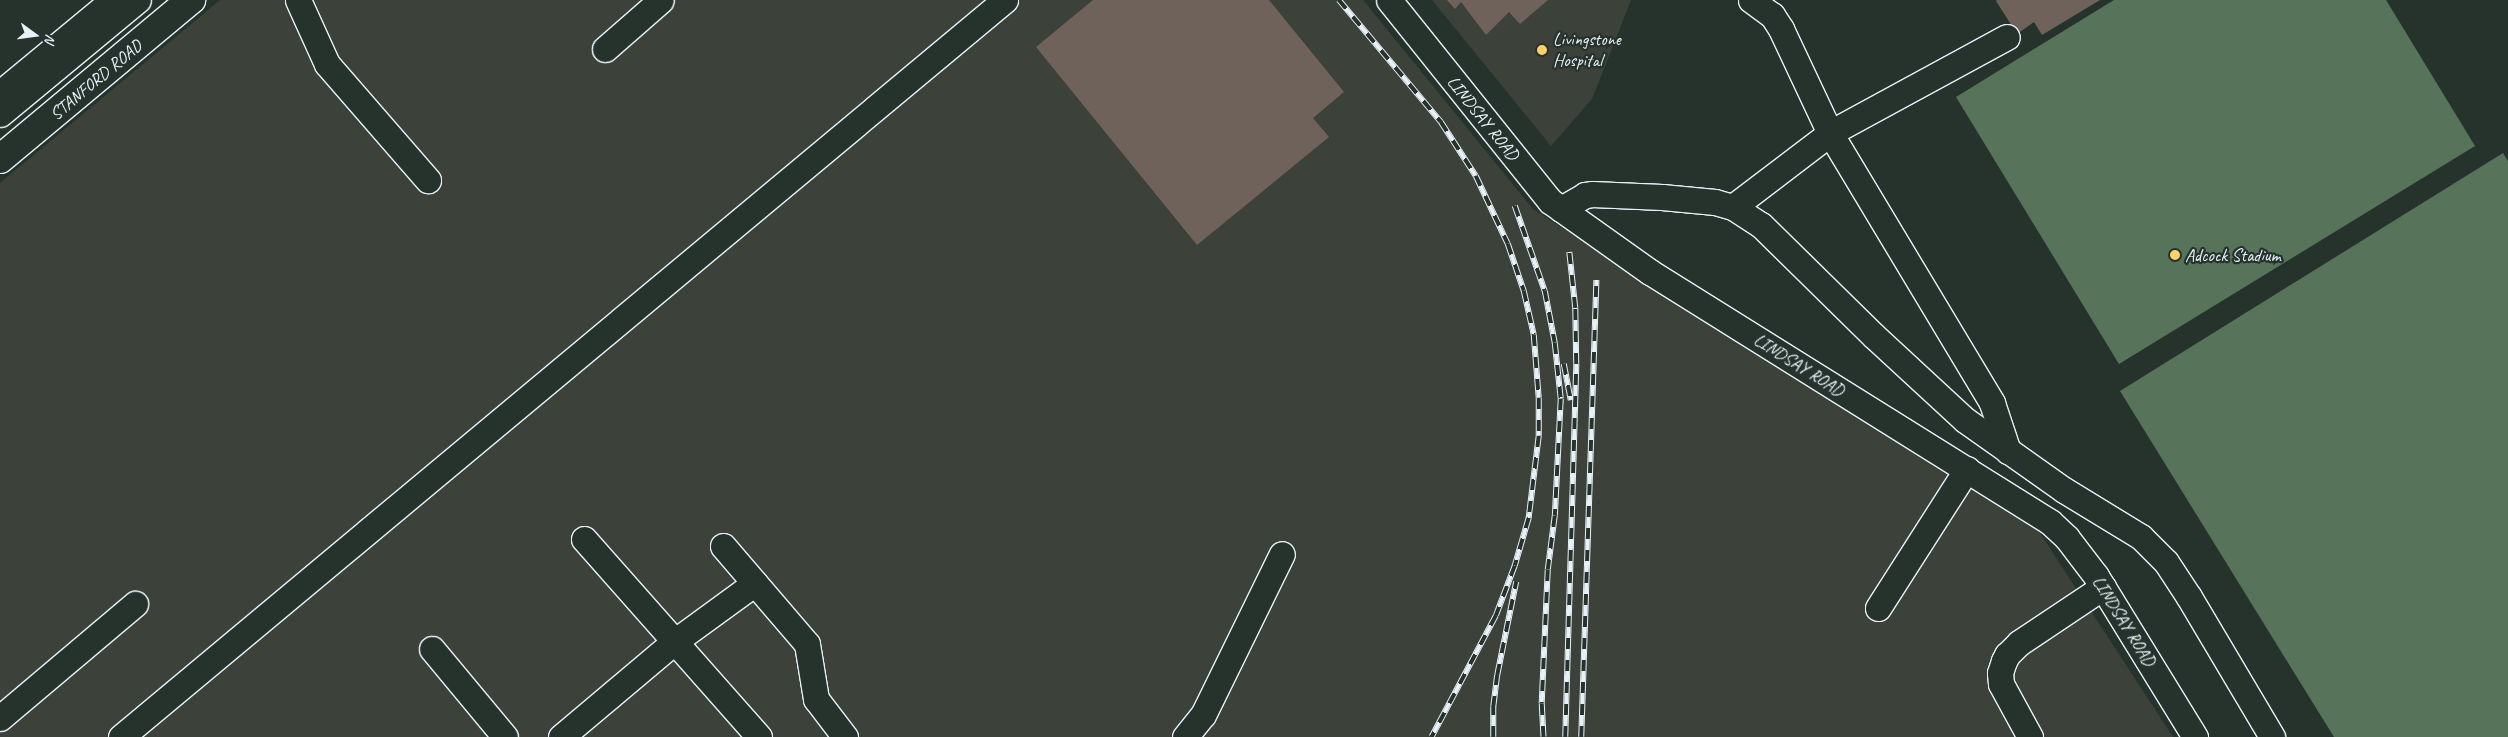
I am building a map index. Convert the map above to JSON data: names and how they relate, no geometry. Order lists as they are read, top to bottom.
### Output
{
  "streets": {
    "main road": ["STANFORD ROAD"],
    "street": ["LINDSAY ROAD"]
  },
  "places": ["Livingstone Hospital", "Adcock Stadium"],
  "north": "right"
}
